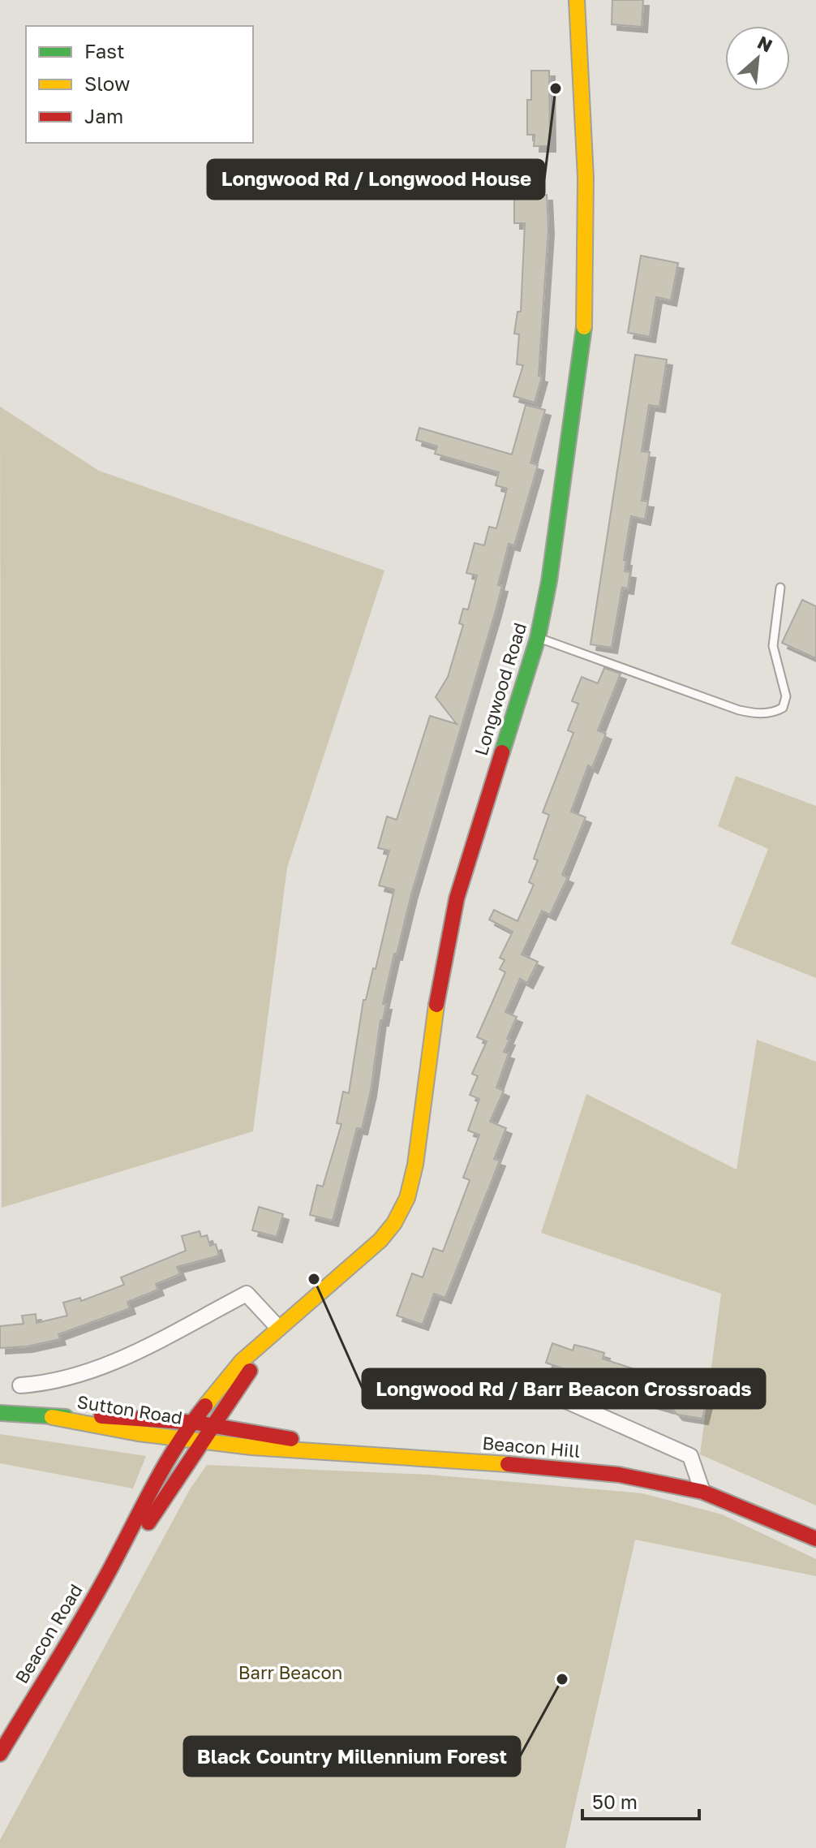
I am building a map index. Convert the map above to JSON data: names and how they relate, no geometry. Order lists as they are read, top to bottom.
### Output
{
  "streets": {
    "main road": [
      "Longwood Road",
      "Sutton Road",
      "Beacon Hill",
      "Beacon Road"
    ]
  },
  "crossings": [
    ["Longwood Road", "Sutton Road"],
    ["Longwood Road", "Beacon Hill"],
    ["Longwood Road", "Beacon Road"],
    ["Sutton Road", "Beacon Hill"],
    ["Sutton Road", "Beacon Road"],
    ["Beacon Hill", "Beacon Road"]
  ],
  "parks": ["Barr Beacon"],
  "places": ["Longwood Rd / Longwood House", "Longwood Rd / Barr Beacon Crossroads", "Black Country Millennium Forest"],
  "legend": ["Fast", "Slow", "Jam"],
  "scale_bar": "50 m",
  "north": "top right"
}
